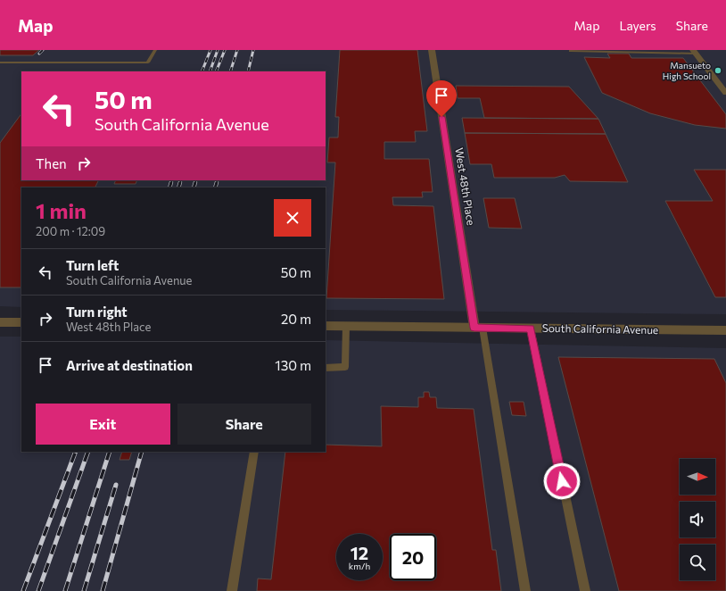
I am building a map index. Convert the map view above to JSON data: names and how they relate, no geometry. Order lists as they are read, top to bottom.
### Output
{
  "streets": {
    "street": ["West 48th Place", "South California Avenue"]
  },
  "crossings": [
    ["West 48th Place", "South California Avenue"]
  ],
  "places": ["Mansueto High School"],
  "north": "right",
  "page": {
    "header": "Map",
    "nav": ["Map", "Layers", "Share"],
    "turn": ["50 m", "South California Avenue"],
    "then": "Then",
    "heading": ["1 min", "200 m · 12:09"],
    "list": [
      {
        "name": "Turn left",
        "note": "South California Avenue",
        "value": "50 m"
      },
      {
        "name": "Turn right",
        "note": "West 48th Place",
        "value": "20 m"
      },
      {
        "name": "Arrive at destination",
        "value": "130 m"
      }
    ],
    "buttons": ["Exit", "Share"],
    "speed": "12 km/h",
    "limit": "20"
  }
}
